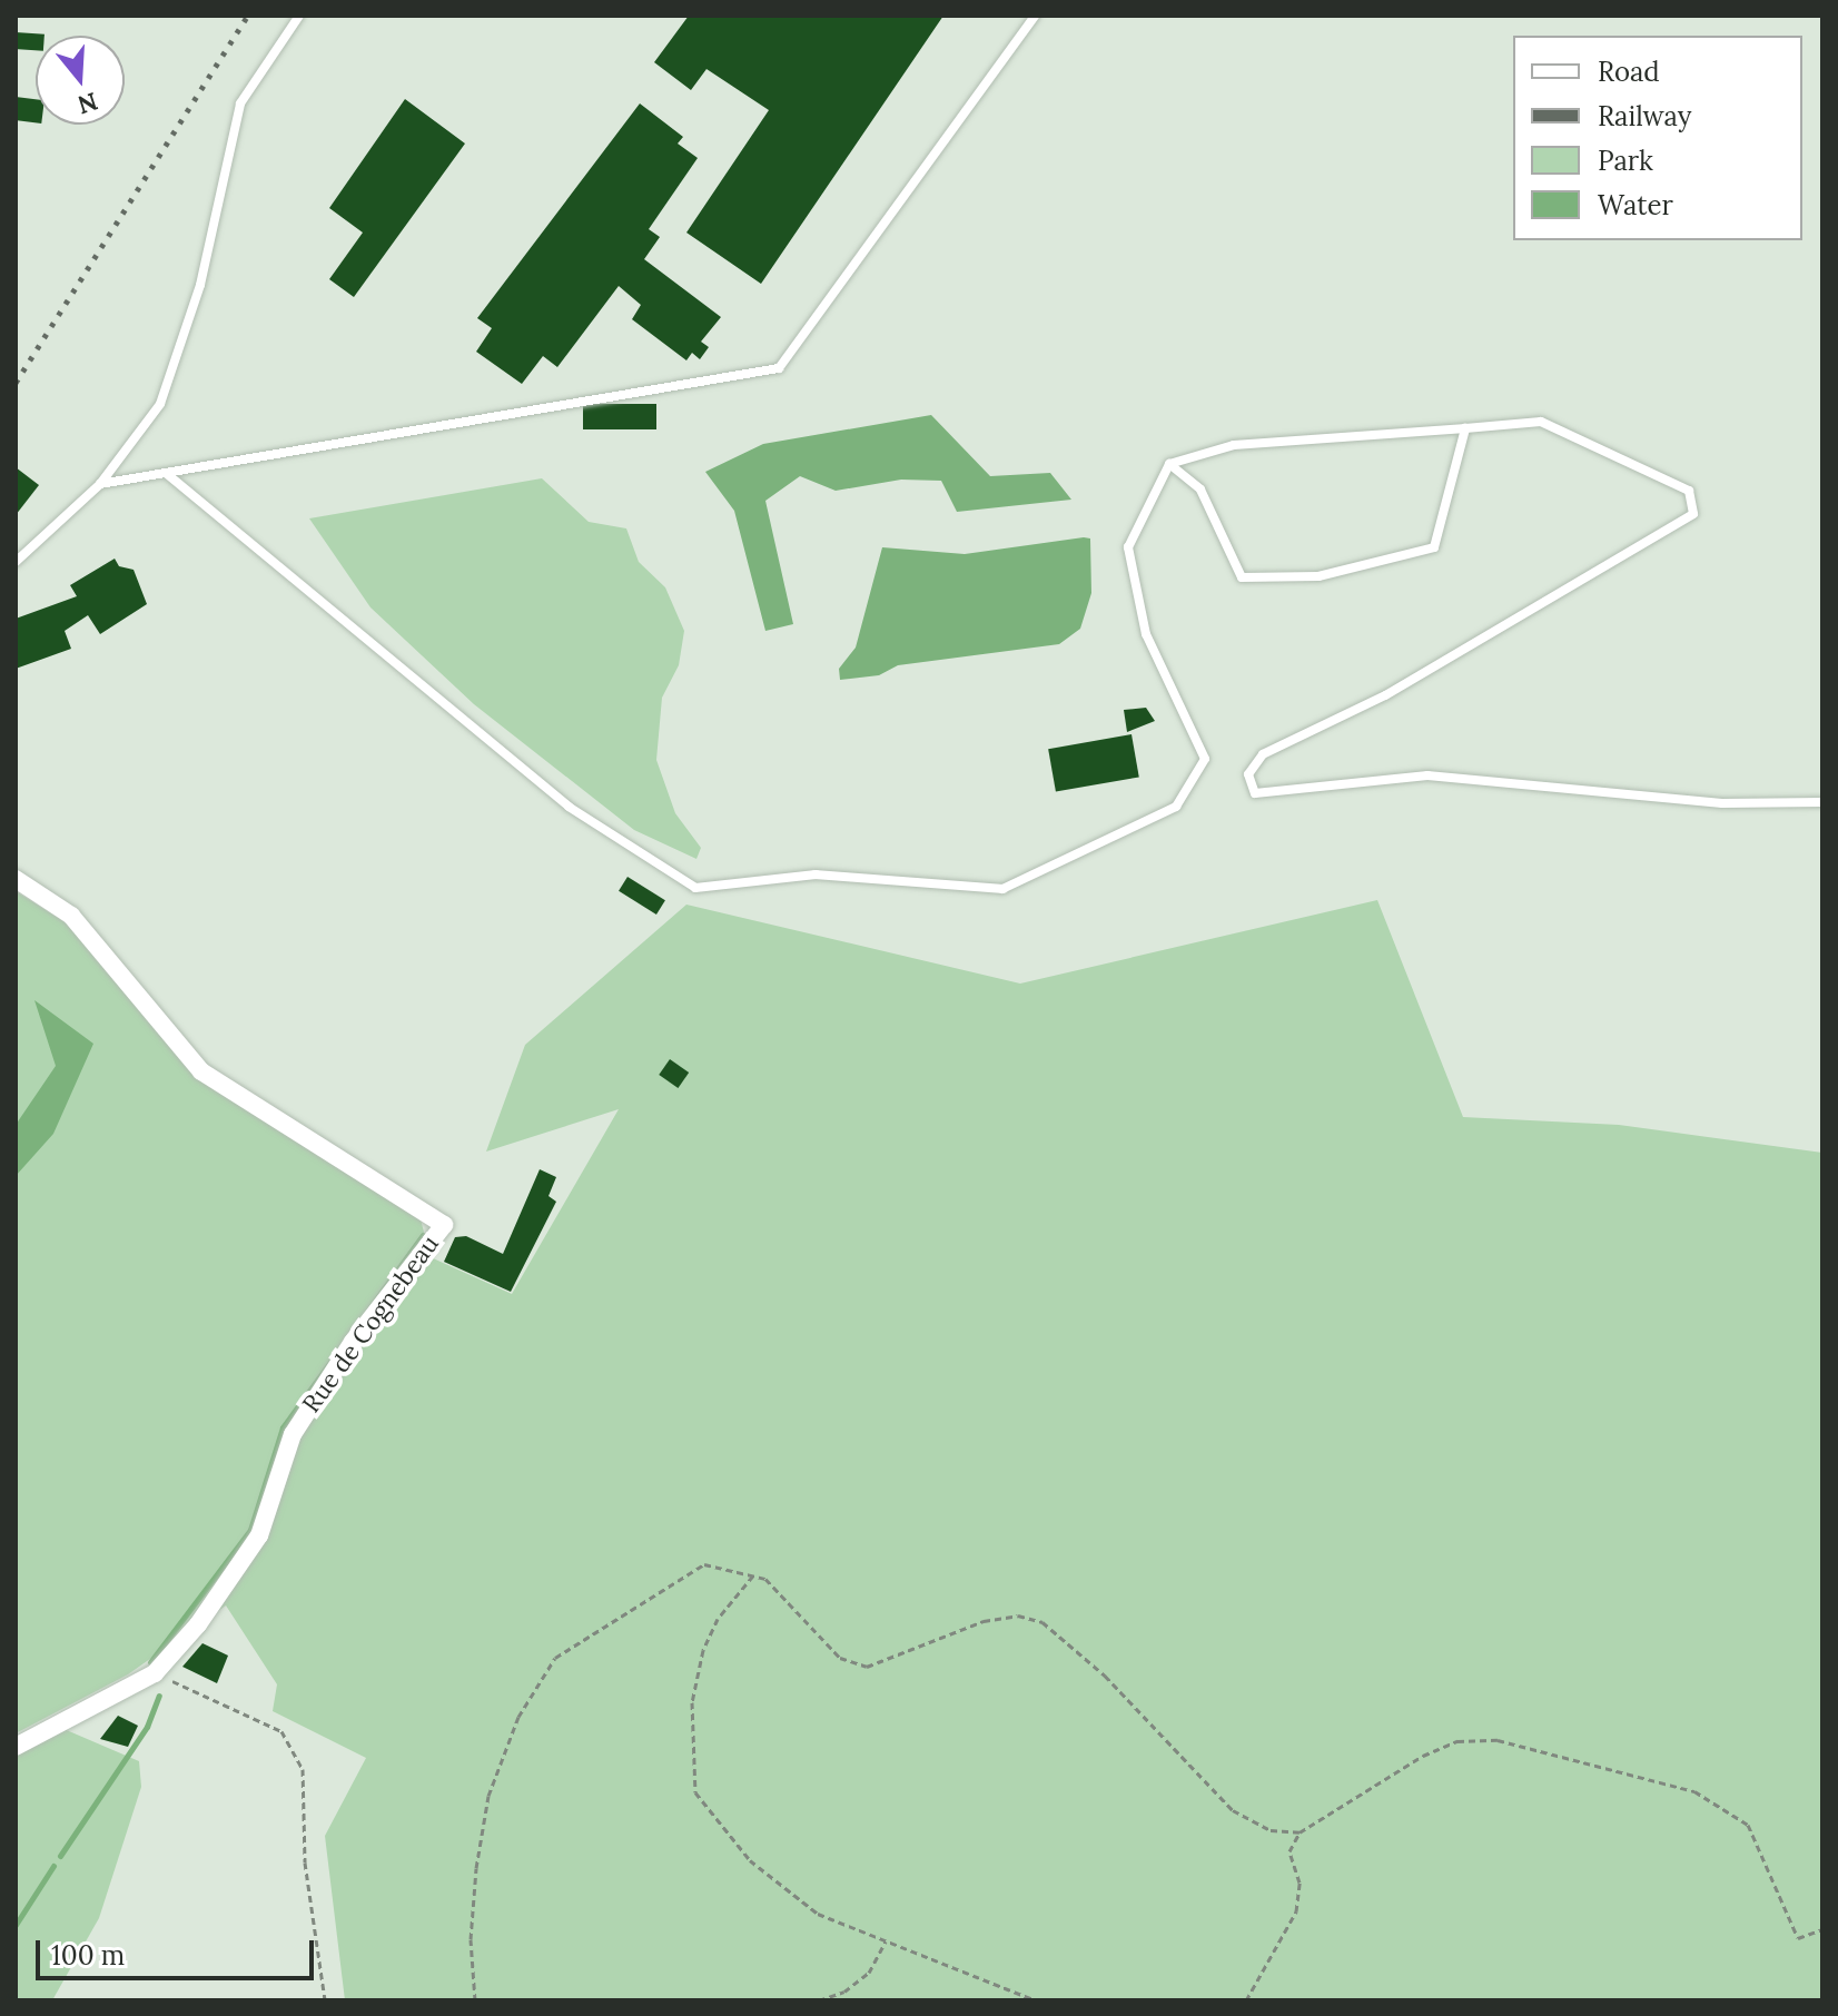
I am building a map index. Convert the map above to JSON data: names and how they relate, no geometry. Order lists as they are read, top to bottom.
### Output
{
  "streets": {
    "street": ["Rue de Cognebeau"]
  },
  "legend": [
    "Road",
    "Railway",
    "Park",
    "Water"
  ],
  "scale_bar": "100 m",
  "north": "bottom"
}
